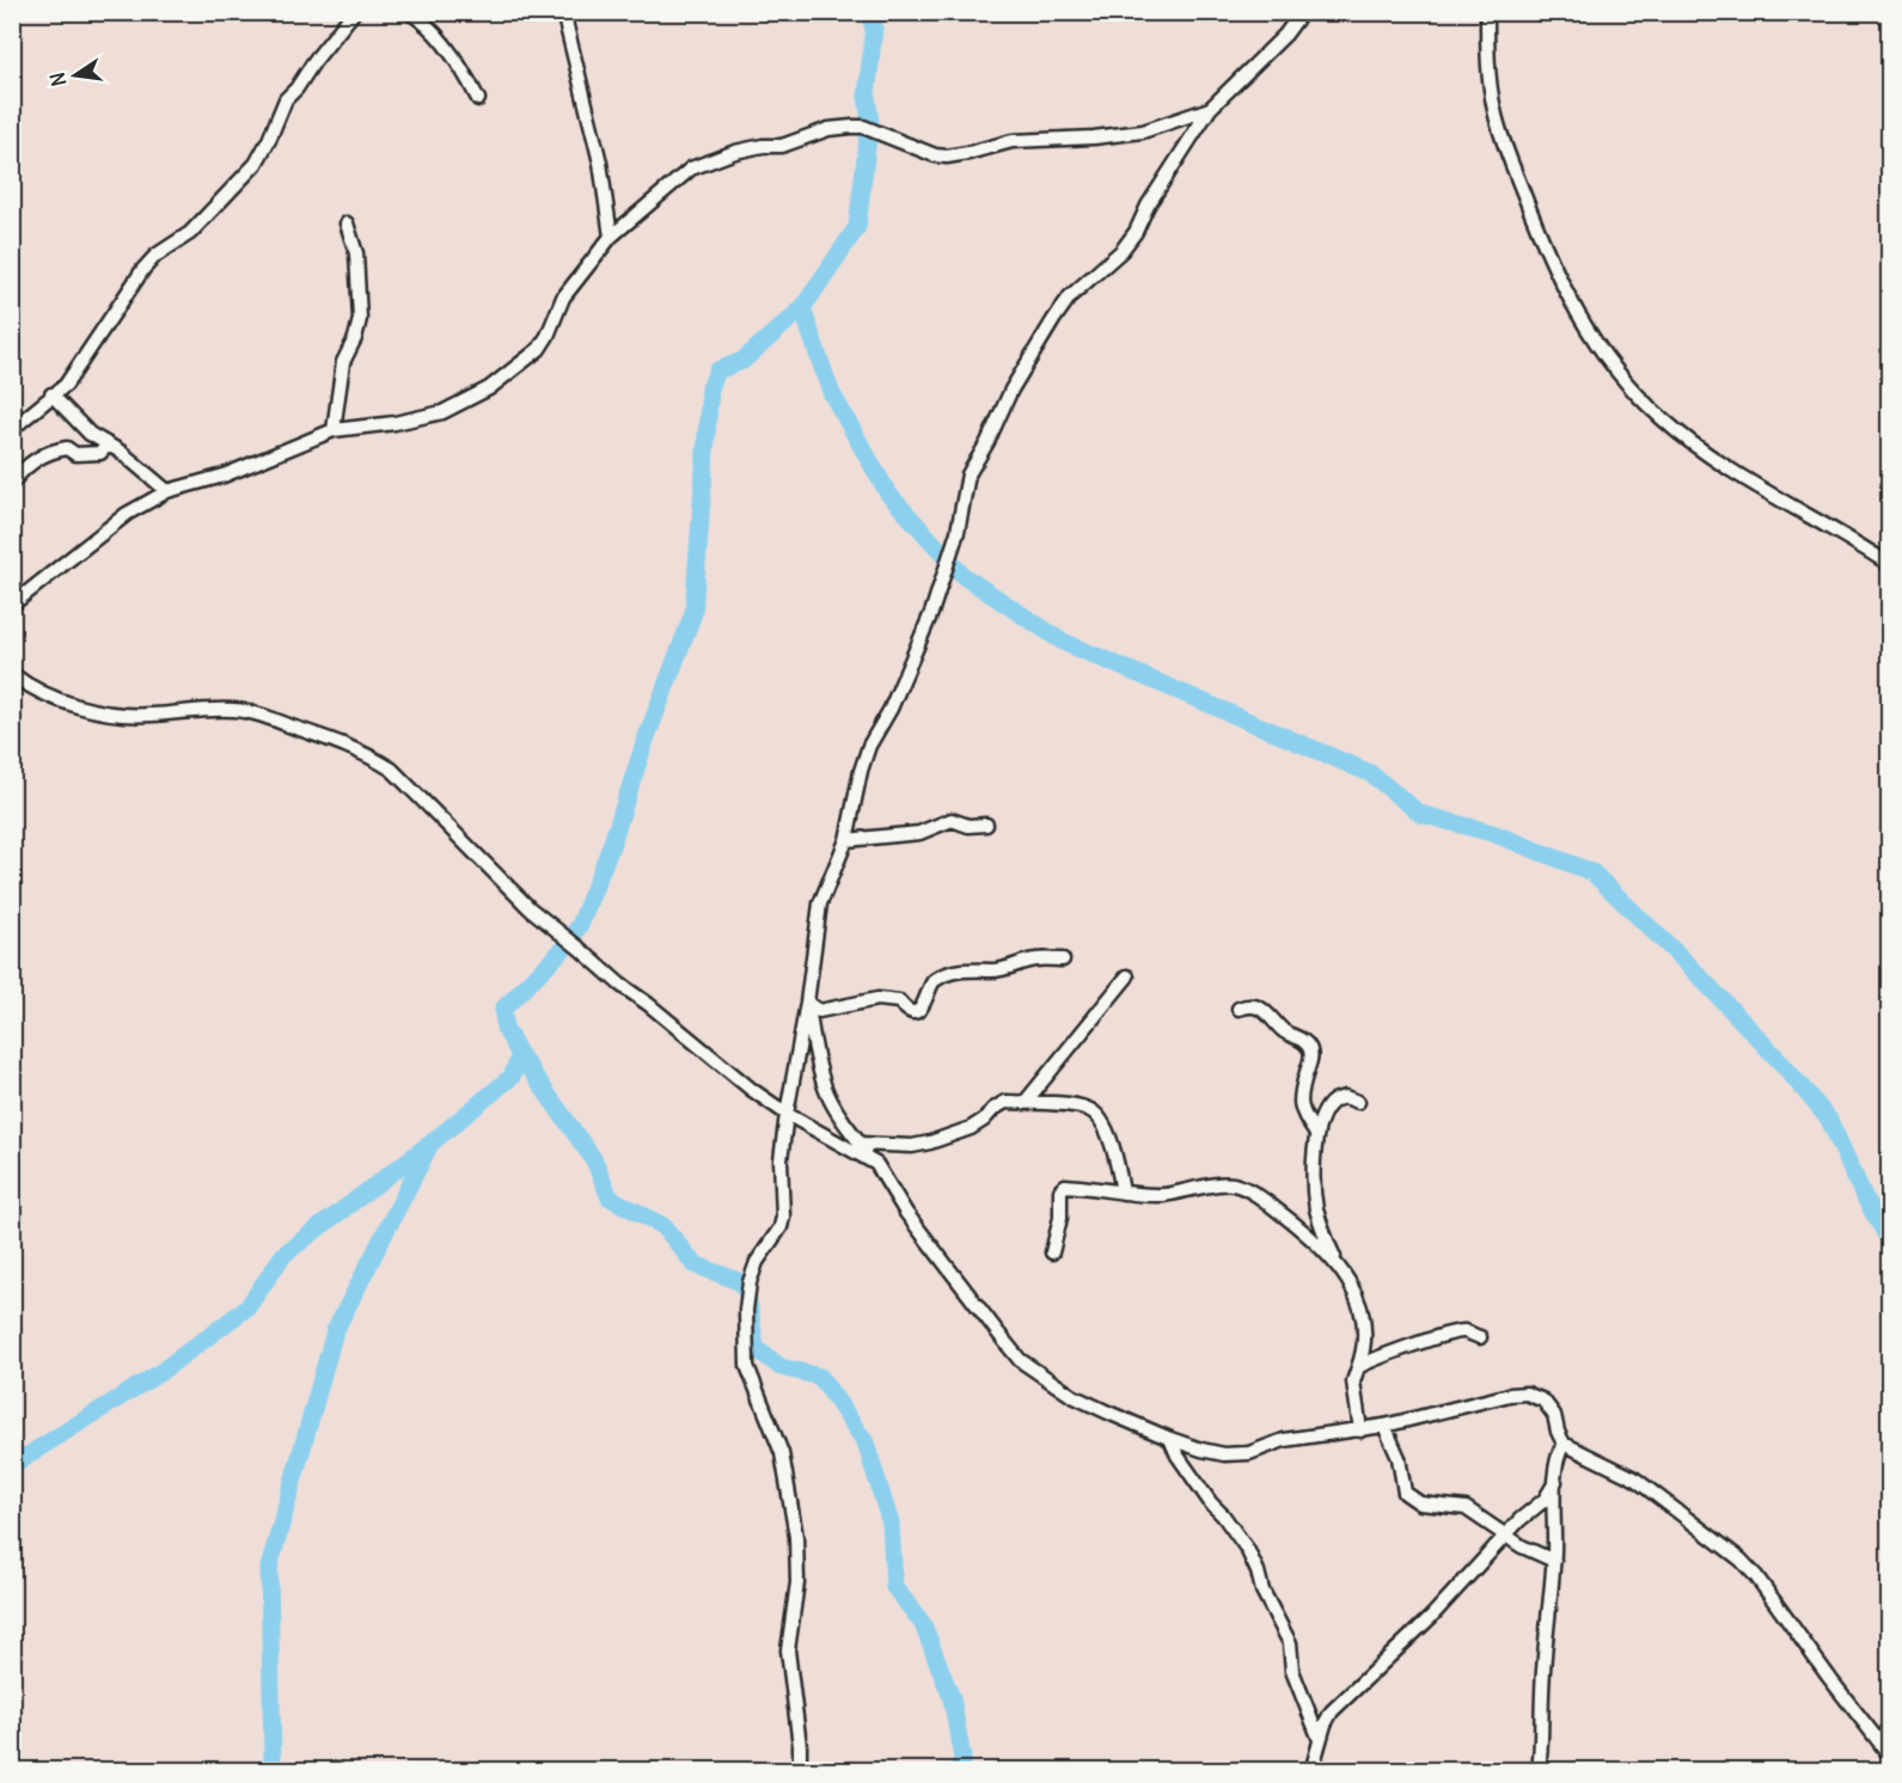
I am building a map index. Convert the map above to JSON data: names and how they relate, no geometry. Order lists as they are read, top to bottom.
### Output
{
  "north": "left"
}
